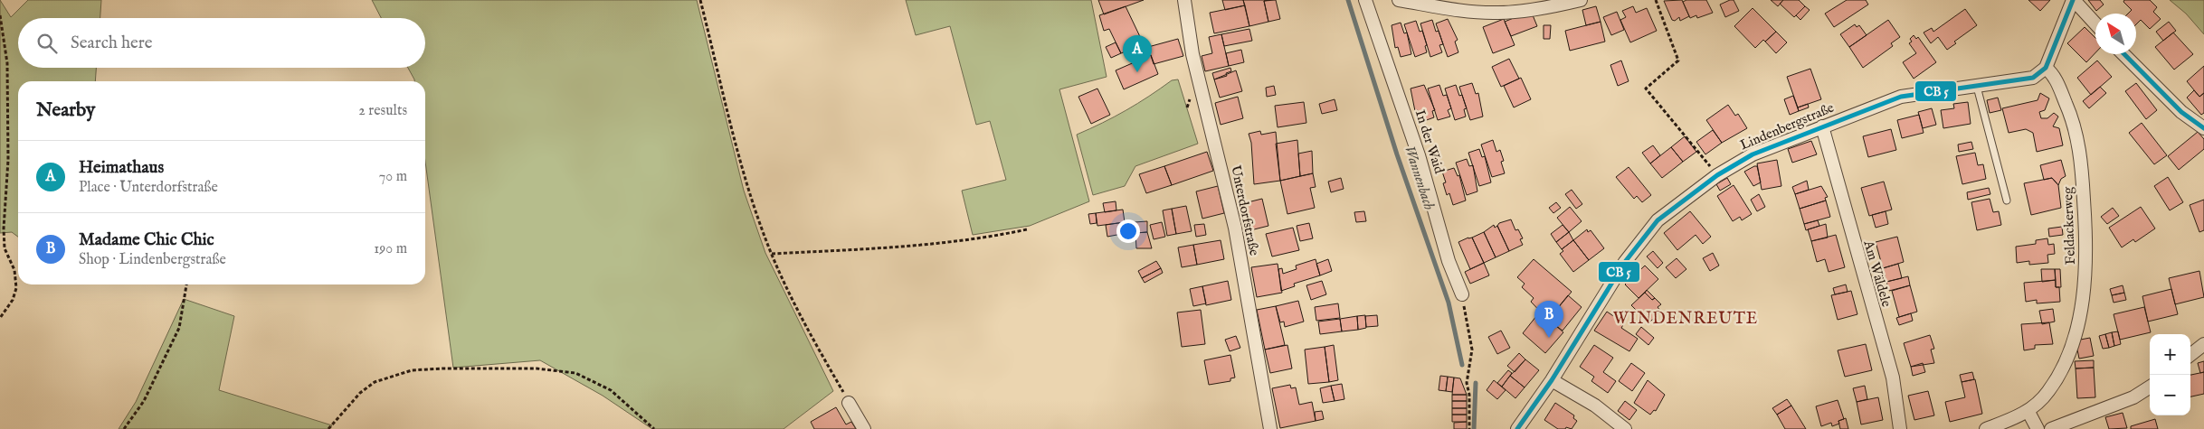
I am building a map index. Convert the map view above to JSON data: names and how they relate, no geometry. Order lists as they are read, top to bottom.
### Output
{
  "streets": {
    "street": [
      "Lindenbergstraße",
      "In der Waid",
      "Unterdorfstraße",
      "Feldackerweg",
      "Am Wäldele"
    ]
  },
  "crossings": [
    ["Lindenbergstraße", "Feldackerweg"],
    ["Lindenbergstraße", "Am Wäldele"]
  ],
  "districts": ["WINDENREUTE"],
  "water": ["Wannenbach"],
  "north": "top left",
  "page": {
    "search": "Search here",
    "pins": ["A", "B"],
    "heading": ["Nearby", "2 results"],
    "list": [
      {
        "mark": "A",
        "name": "Heimathaus",
        "note": "Place · Unterdorfstraße",
        "value": "70 m"
      },
      {
        "mark": "B",
        "name": "Madame Chic Chic",
        "note": "Shop · Lindenbergstraße",
        "value": "190 m"
      }
    ],
    "map_buttons": ["+", "−"]
  }
}
